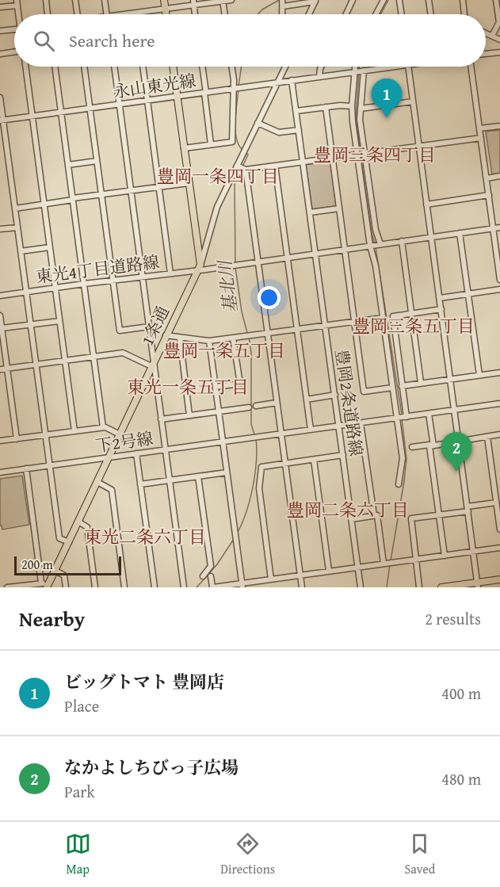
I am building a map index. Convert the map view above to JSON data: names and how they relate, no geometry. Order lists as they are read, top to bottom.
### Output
{
  "streets": {
    "main road": ["1条通"],
    "street": [
      "永山東光線",
      "東光4丁目道路線",
      "豊岡2条道路線",
      "下2号線"
    ]
  },
  "crossings": [
    ["永山東光線", "豊岡2条道路線"],
    ["東光4丁目道路線", "1条通"],
    ["東光4丁目道路線", "豊岡2条道路線"],
    ["1条通", "下2号線"],
    ["豊岡2条道路線", "下2号線"]
  ],
  "districts": [
    "豊岡三条四丁目",
    "豊岡一条四丁目",
    "豊岡三条五丁目",
    "豊岡一条五丁目",
    "東光一条五丁目",
    "豊岡二条六丁目",
    "東光二条六丁目"
  ],
  "water": ["基北川"],
  "scale_bar": "200 m",
  "page": {
    "search": "Search here",
    "pins": ["1", "2"],
    "scale": "200 m",
    "heading": ["Nearby", "2 results"],
    "list": [
      {
        "mark": "1",
        "name": "ビッグトマト 豊岡店",
        "note": "Place",
        "value": "400 m"
      },
      {
        "mark": "2",
        "name": "なかよしちびっ子広場",
        "note": "Park",
        "value": "480 m"
      }
    ],
    "nav": ["Map", "Directions", "Saved"]
  }
}
